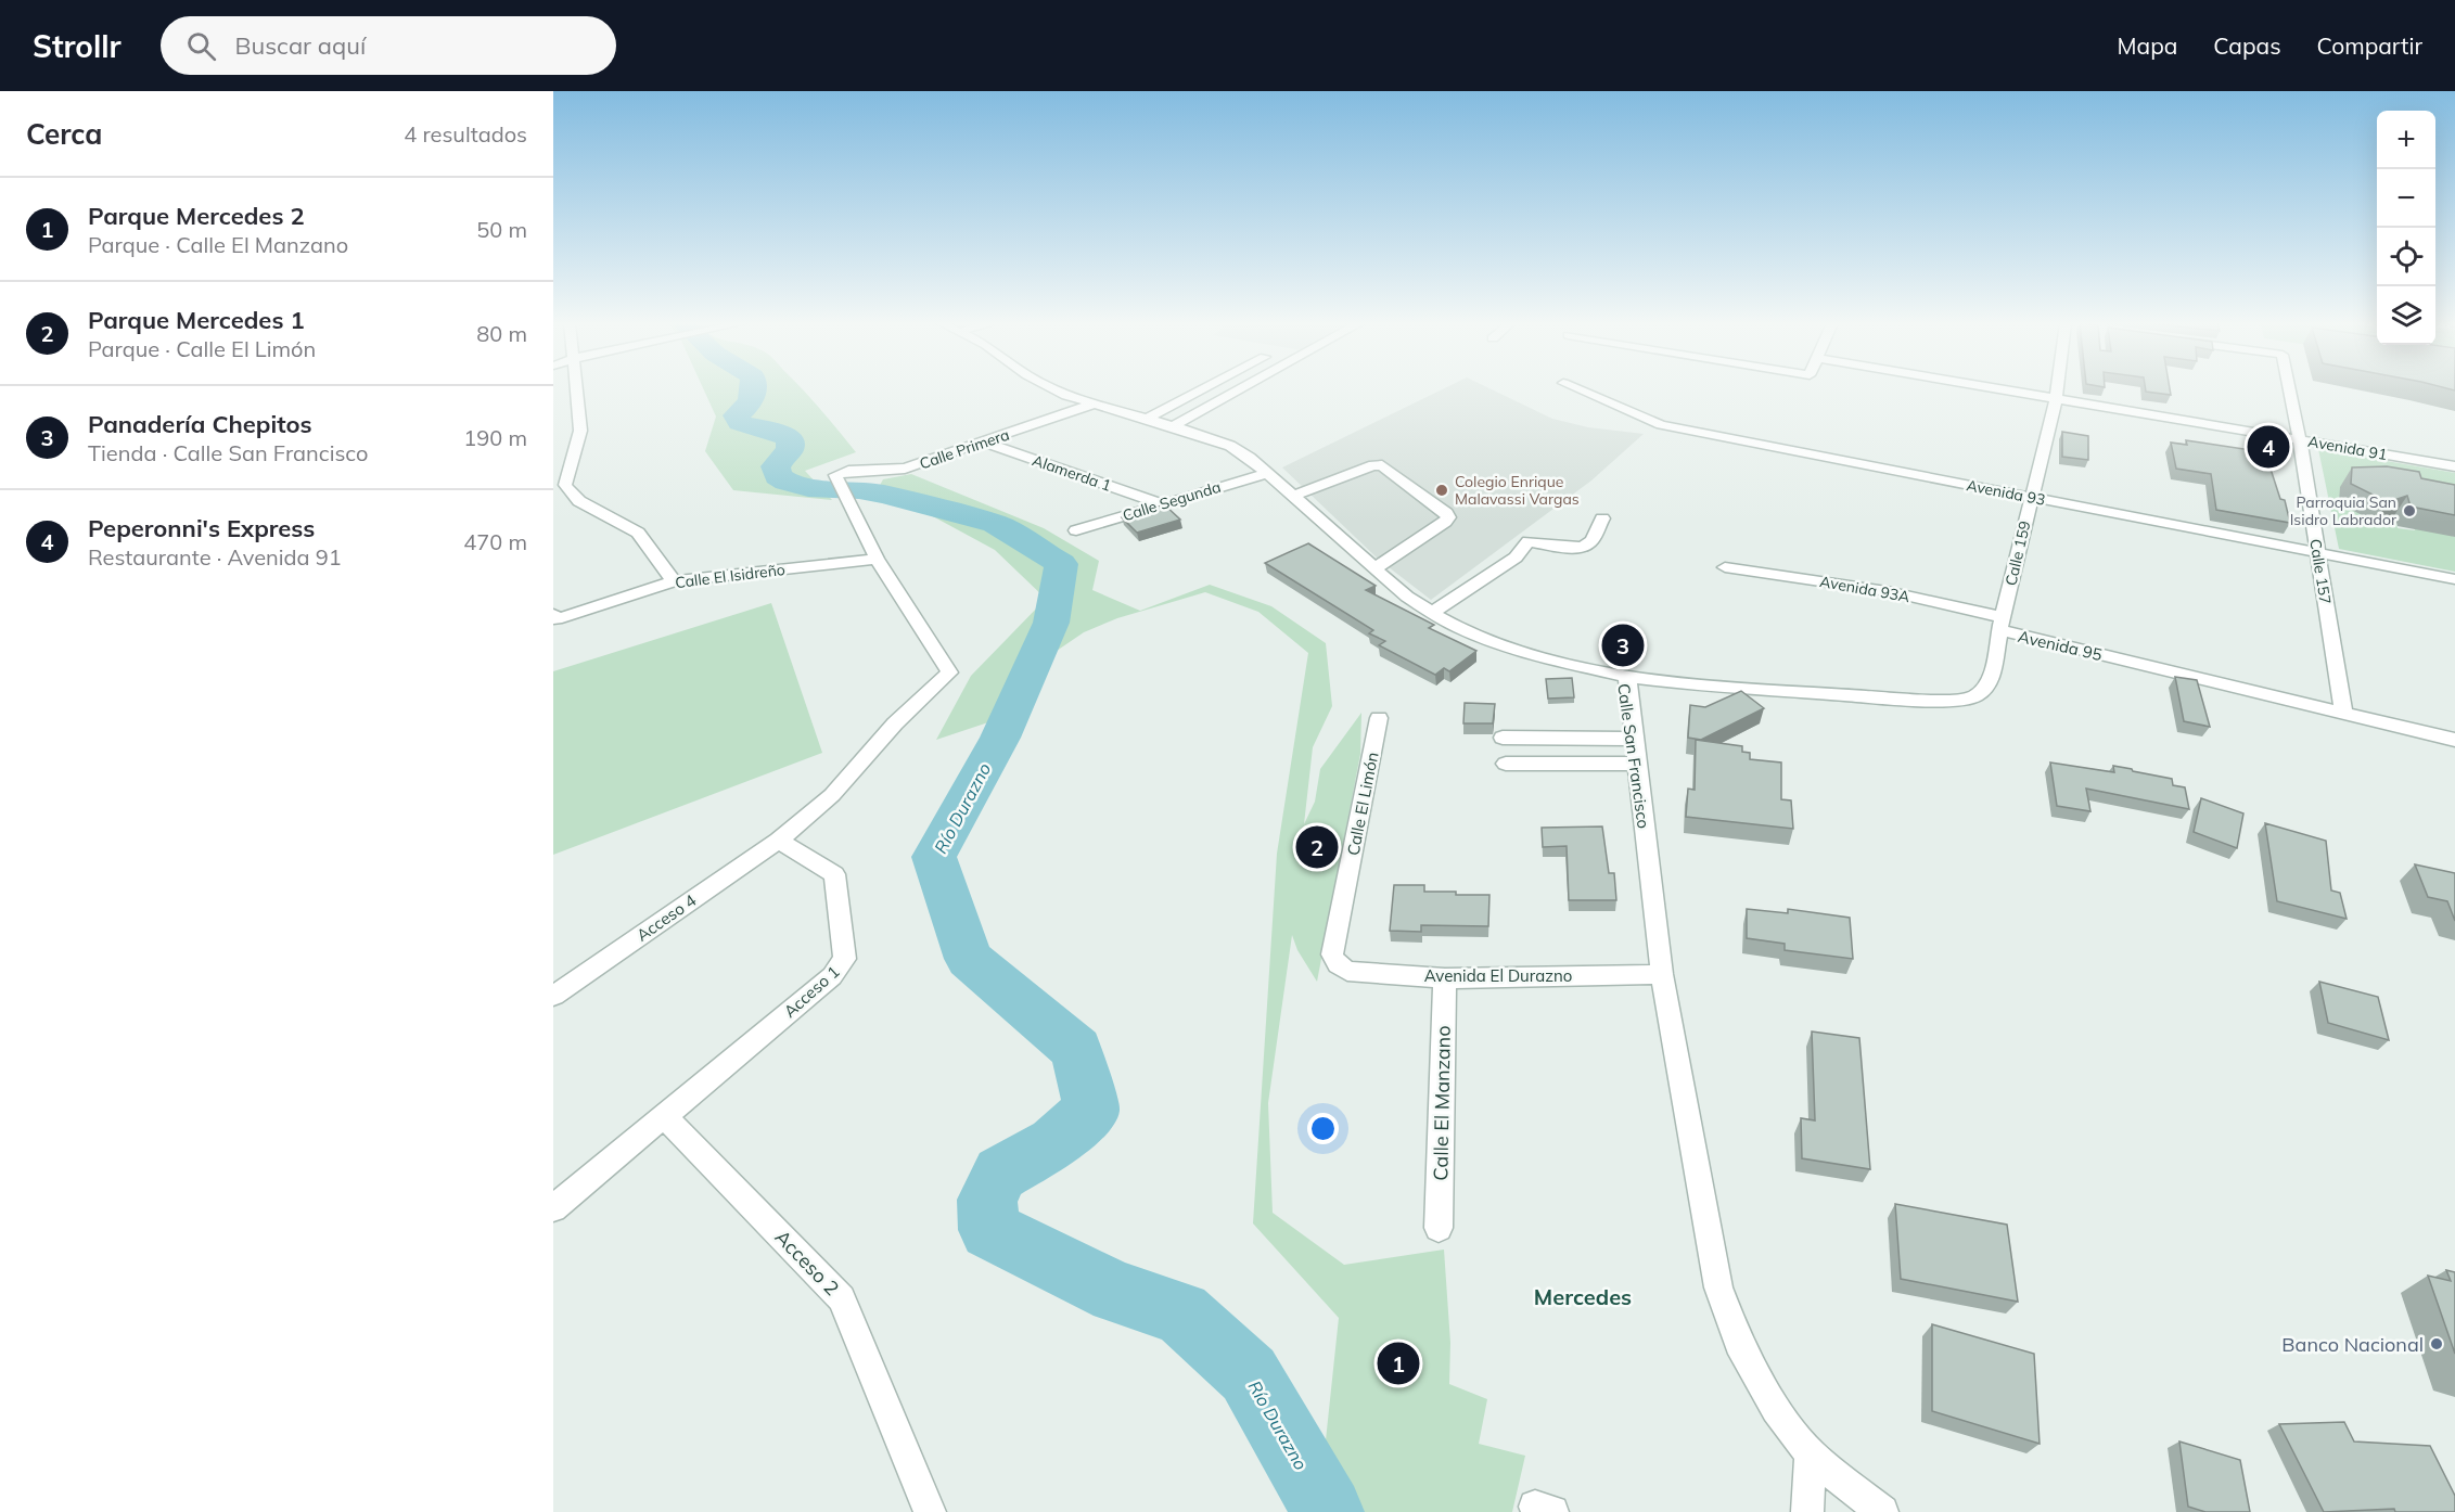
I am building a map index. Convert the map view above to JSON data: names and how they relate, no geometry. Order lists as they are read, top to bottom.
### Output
{
  "streets": {
    "street": [
      "Avenida 91",
      "Calle Primera",
      "Alamerda 1",
      "Avenida 93",
      "Calle Segunda",
      "Calle 159",
      "Calle 157",
      "Calle El Isidreño",
      "Avenida 93A",
      "Avenida 95",
      "Calle San Francisco",
      "Calle El Limón",
      "Acceso 4",
      "Avenida El Durazno",
      "Acceso 1",
      "Calle El Manzano",
      "Acceso 2"
    ]
  },
  "crossings": [
    ["Avenida 91", "Calle 159"],
    ["Avenida 91", "Calle 157"],
    ["Calle Primera", "Alamerda 1"],
    ["Calle Primera", "Calle El Isidreño"],
    ["Calle Primera", "Calle San Francisco"],
    ["Alamerda 1", "Calle Segunda"],
    ["Avenida 93", "Calle 159"],
    ["Avenida 93", "Calle 157"],
    ["Calle Segunda", "Calle San Francisco"],
    ["Calle 159", "Avenida 93A"],
    ["Calle 159", "Avenida 95"],
    ["Calle 157", "Avenida 95"],
    ["Avenida 93A", "Avenida 95"],
    ["Avenida 95", "Calle San Francisco"],
    ["Calle San Francisco", "Avenida El Durazno"],
    ["Calle El Limón", "Avenida El Durazno"],
    ["Acceso 4", "Acceso 1"],
    ["Avenida El Durazno", "Calle El Manzano"],
    ["Acceso 1", "Acceso 2"]
  ],
  "districts": ["Mercedes"],
  "water": ["Río Durazno"],
  "places": ["Colegio Enrique Malavassi Vargas", "Parroquia San Isidro Labrador", "Banco Nacional"],
  "page": {
    "header": "Strollr",
    "search": "Buscar aquí",
    "nav": ["Mapa", "Capas", "Compartir"],
    "heading": ["Cerca", "4 resultados"],
    "map_buttons": ["+", "−"],
    "list": [
      {
        "mark": "1",
        "name": "Parque Mercedes 2",
        "note": "Parque · Calle El Manzano",
        "value": "50 m"
      },
      {
        "mark": "2",
        "name": "Parque Mercedes 1",
        "note": "Parque · Calle El Limón",
        "value": "80 m"
      },
      {
        "mark": "3",
        "name": "Panadería Chepitos",
        "note": "Tienda · Calle San Francisco",
        "value": "190 m"
      },
      {
        "mark": "4",
        "name": "Peperonni's Express",
        "note": "Restaurante · Avenida 91",
        "value": "470 m"
      }
    ],
    "pins": [
      "4",
      "3",
      "2",
      "1"
    ]
  }
}
